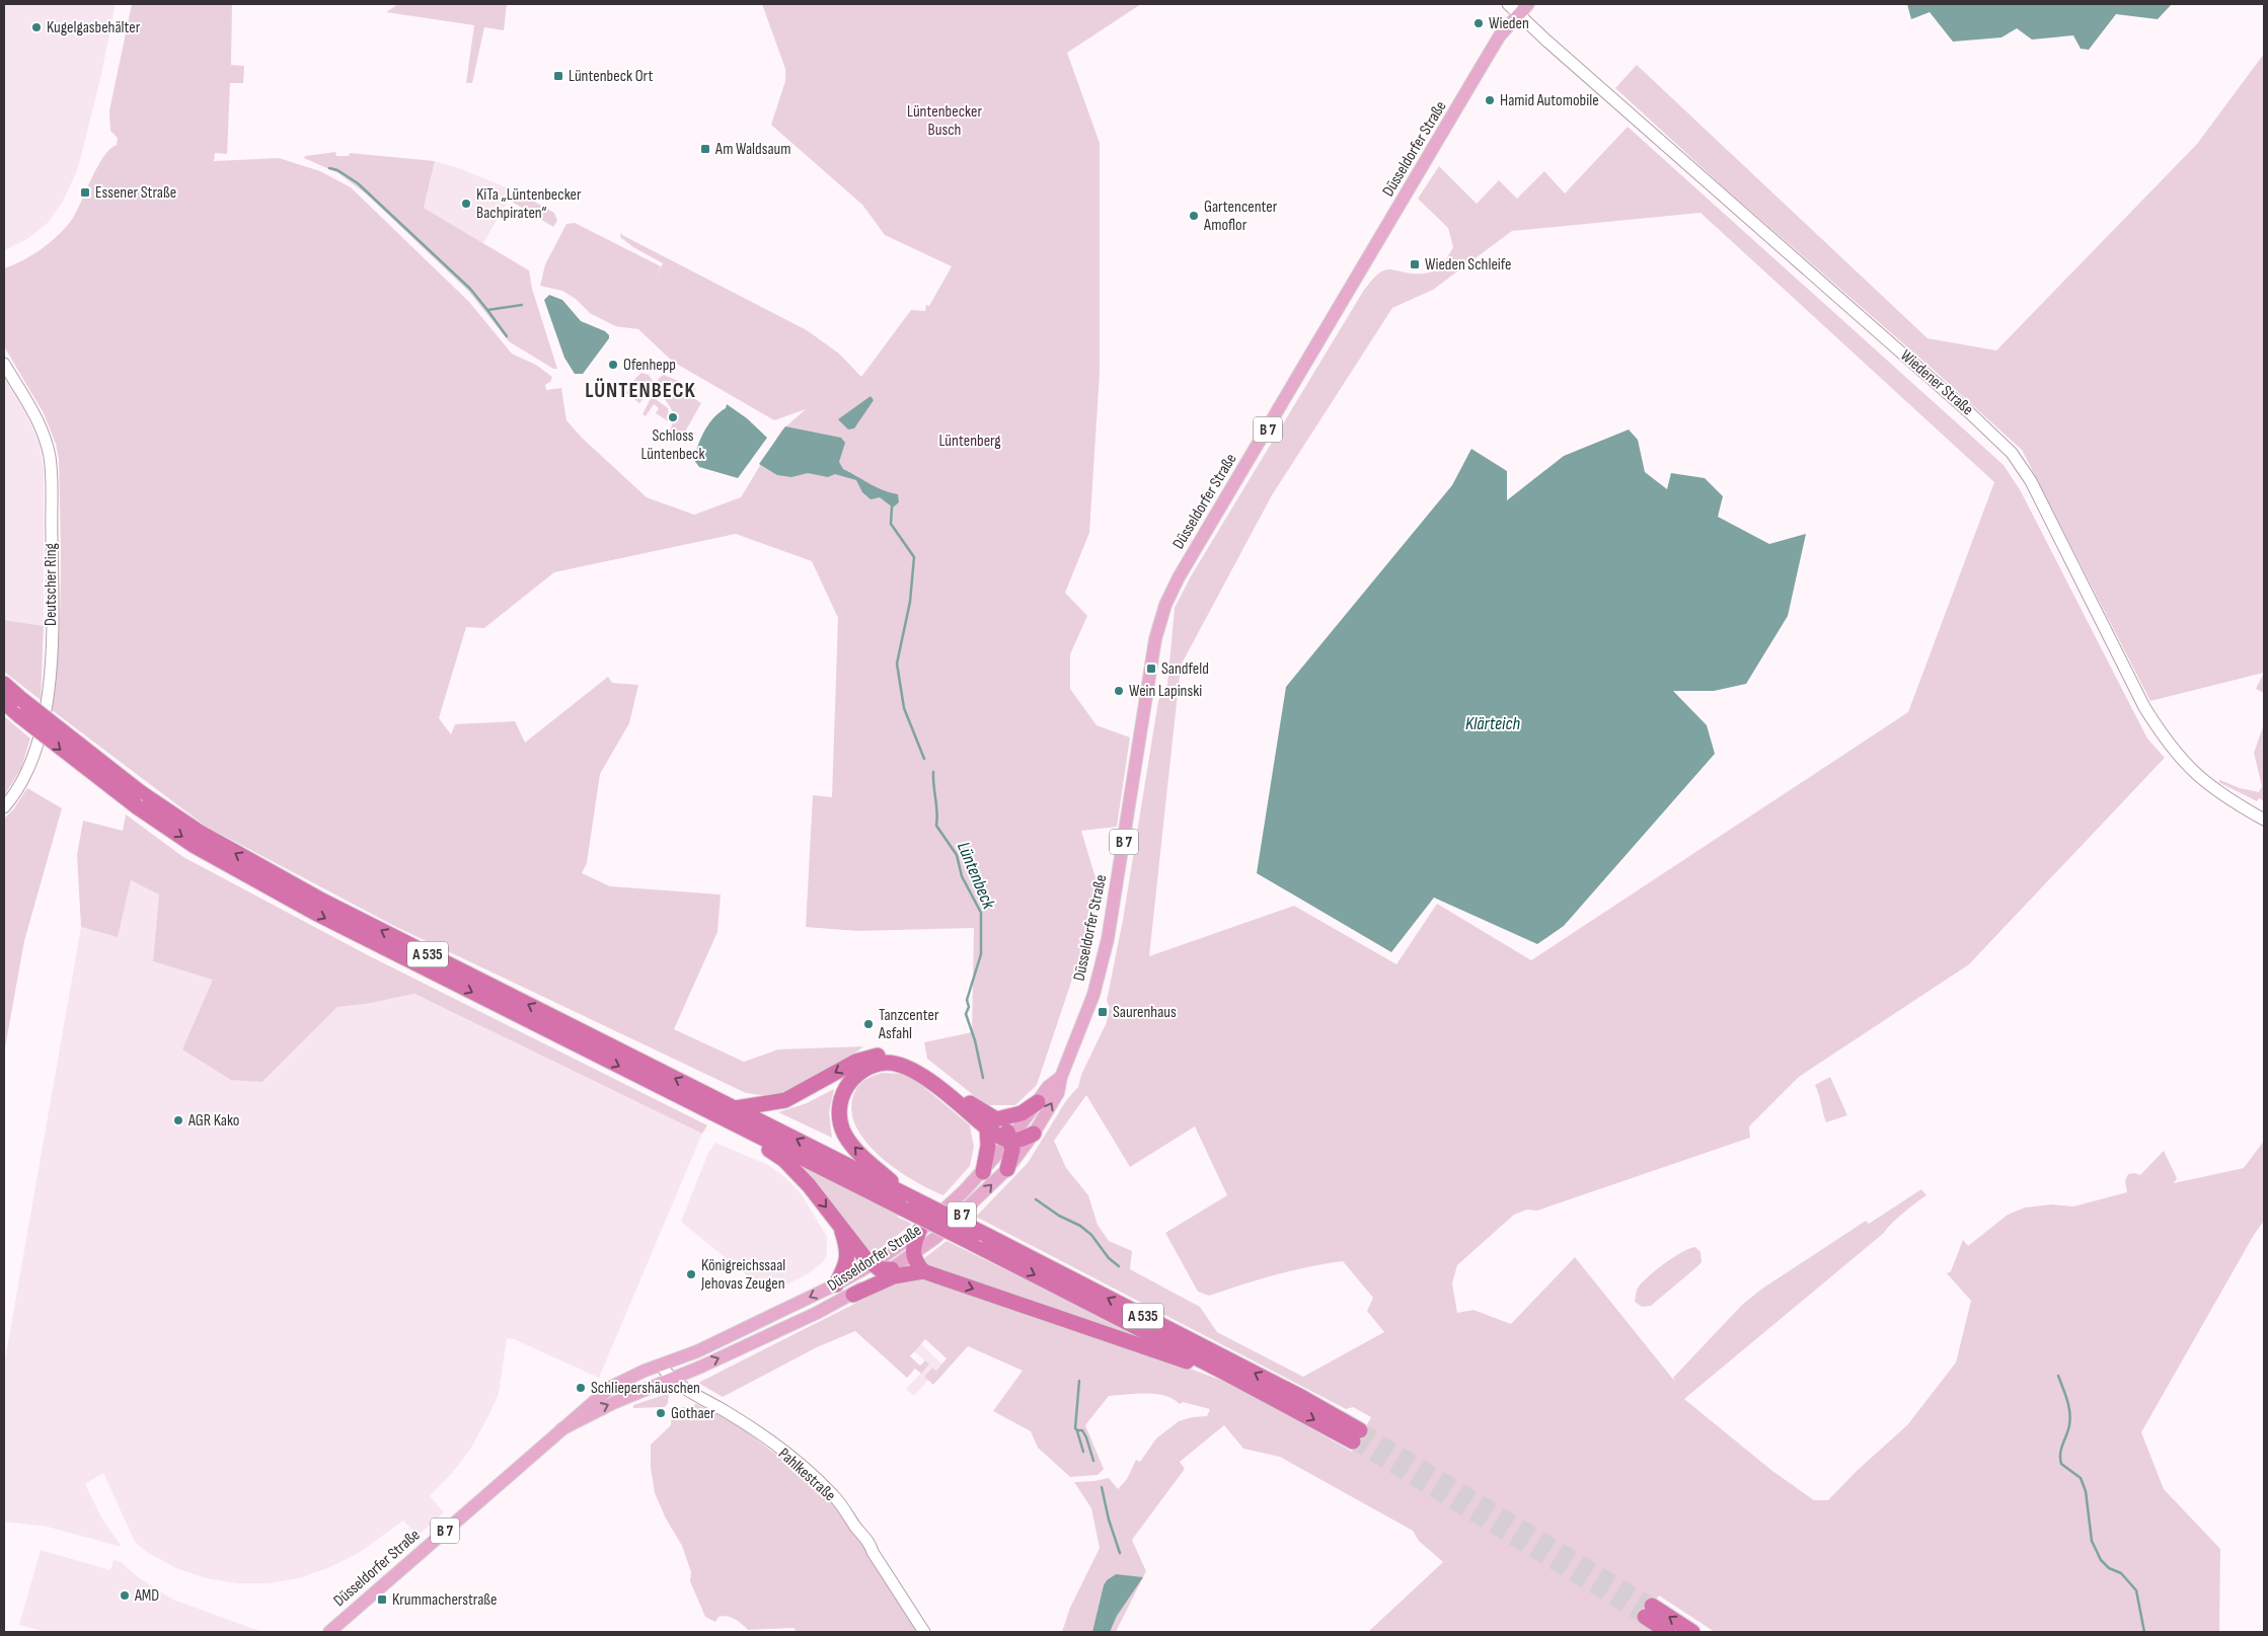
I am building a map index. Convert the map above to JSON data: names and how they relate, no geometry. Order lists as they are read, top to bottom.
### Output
{
  "streets": {
    "highway": ["A 535"],
    "main road": [
      "Düsseldorfer Straße",
      "Wiedener Straße",
      "B 7",
      "Deutscher Ring",
      "Pahlkestraße"
    ]
  },
  "crossings": [
    ["Düsseldorfer Straße", "Wiedener Straße"],
    ["Düsseldorfer Straße", "Pahlkestraße"]
  ],
  "districts": ["LÜNTENBECK"],
  "water": ["Klärteich", "Lüntenbeck"],
  "parks": ["Lüntenbecker Busch", "Lüntenberg"],
  "places": {
    "other": [
      "Wieden",
      "Kugelgasbehälter",
      "Hamid Automobile",
      "KiTa „Lüntenbecker Bachpiraten“",
      "Gartencenter Amoflor",
      "Ofenhepp",
      "Schloss Lüntenbeck",
      "Wein Lapinski",
      "Tanzcenter Asfahl",
      "AGR Kako",
      "Königreichssaal Jehovas Zeugen",
      "Schliepershäuschen",
      "Gothaer",
      "AMD"
    ],
    "transit": [
      "Lüntenbeck Ort",
      "Am Waldsaum",
      "Essener Straße",
      "Wieden Schleife",
      "Sandfeld",
      "Saurenhaus",
      "Krummacherstraße"
    ]
  }
}
